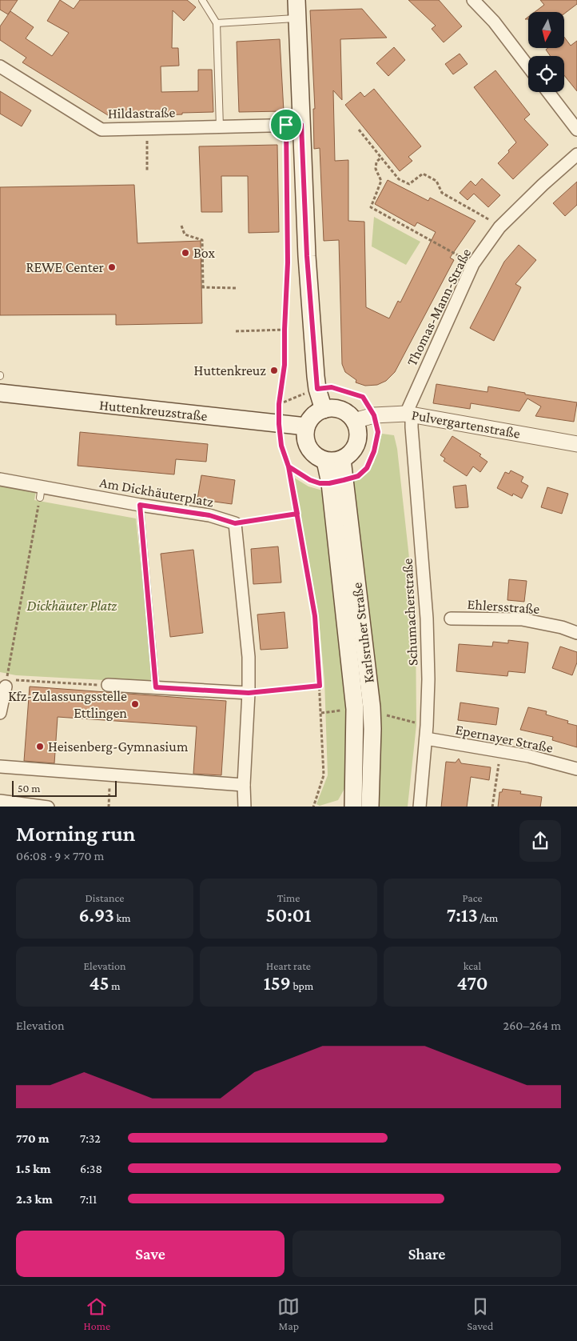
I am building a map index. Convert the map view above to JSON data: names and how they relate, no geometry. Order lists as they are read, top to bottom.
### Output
{
  "streets": {
    "main road": ["Huttenkreuzstraße", "Karlsruher Straße"],
    "street": [
      "Hildastraße",
      "Thomas-Mann-Straße",
      "Pulvergartenstraße",
      "Am Dickhäuterplatz",
      "Ehlersstraße",
      "Schumacherstraße",
      "Epernayer Straße"
    ]
  },
  "crossings": [
    ["Thomas-Mann-Straße", "Pulvergartenstraße"],
    ["Thomas-Mann-Straße", "Schumacherstraße"],
    ["Huttenkreuzstraße", "Pulvergartenstraße"],
    ["Huttenkreuzstraße", "Karlsruher Straße"],
    ["Pulvergartenstraße", "Schumacherstraße"],
    ["Pulvergartenstraße", "Karlsruher Straße"],
    ["Schumacherstraße", "Epernayer Straße"]
  ],
  "parks": ["Dickhäuter Platz"],
  "places": [
    "Box",
    "REWE Center",
    "Huttenkreuz",
    "Kfz-Zulassungsstelle Ettlingen",
    "Heisenberg-Gymnasium"
  ],
  "scale_bar": "50 m",
  "north": "bottom",
  "page": {
    "scale": "50 m",
    "heading": ["Morning run", "06:08 · 9 × 770 m"],
    "stats": [
      ["Distance", "6.93 km"],
      ["Time", "50:01"],
      ["Pace", "7:13 /km"],
      ["Elevation", "45 m"],
      ["Heart rate", "159 bpm"],
      ["kcal", "470"]
    ],
    "chart": ["Elevation", "260–264 m"],
    "list": [
      {
        "name": "770 m",
        "note": "7:32"
      },
      {
        "name": "1.5 km",
        "note": "6:38"
      },
      {
        "name": "2.3 km",
        "note": "7:11"
      }
    ],
    "buttons": ["Save", "Share"],
    "tabs": ["Home", "Map", "Saved"]
  }
}
